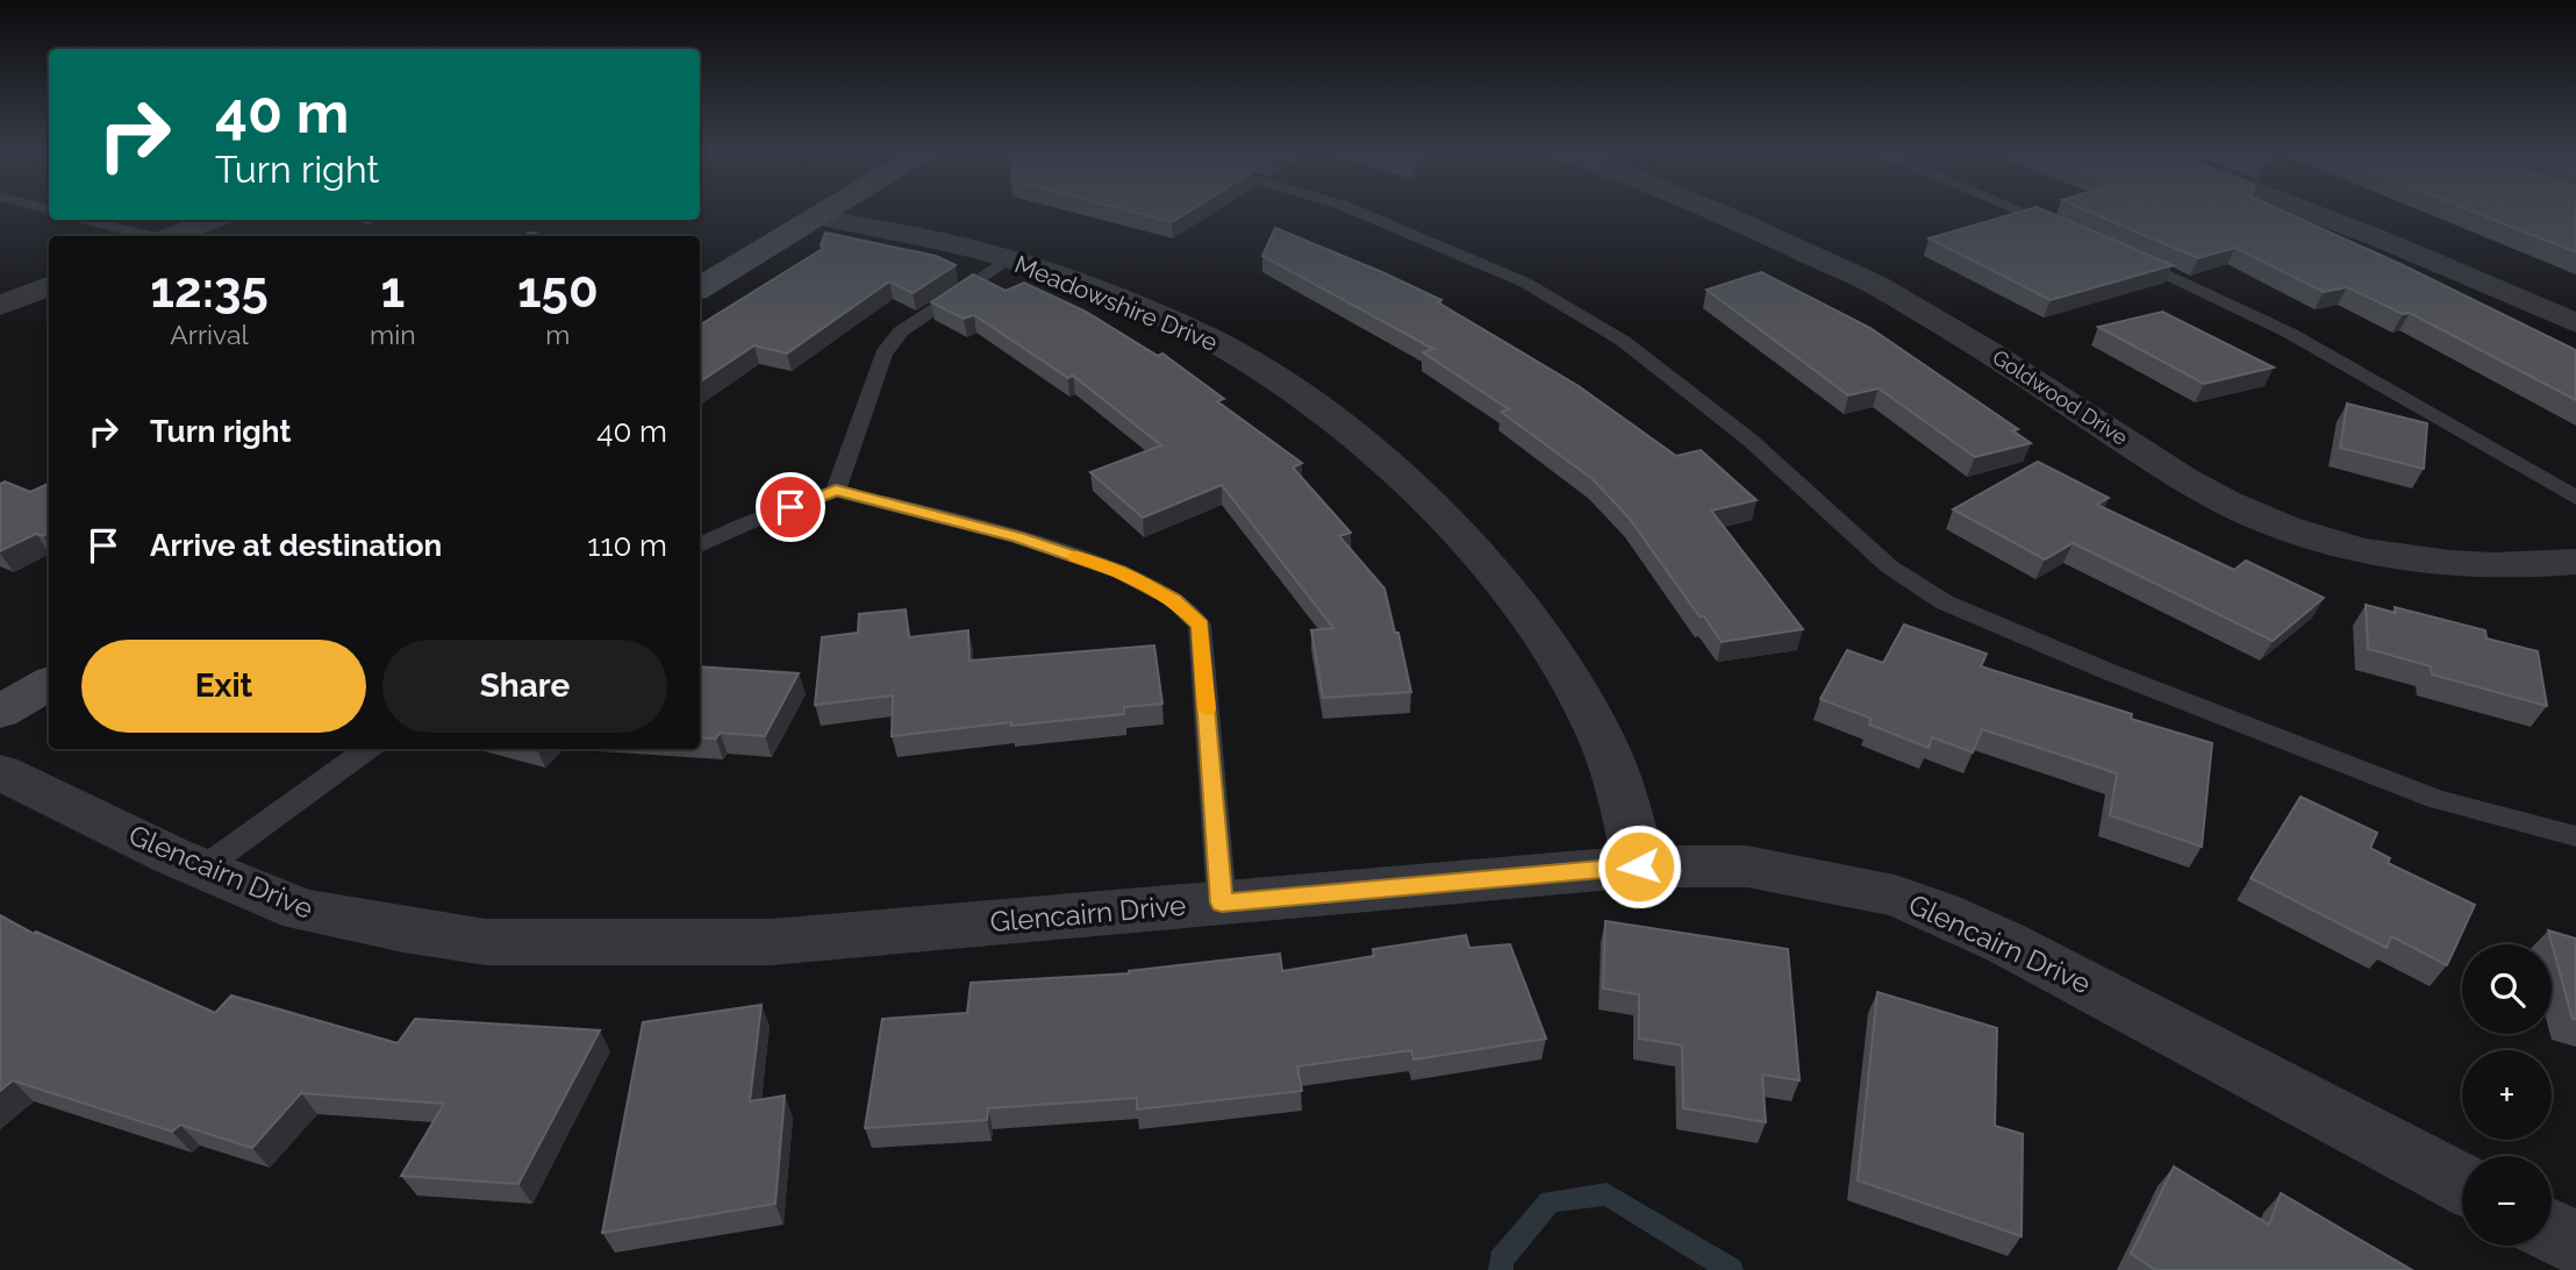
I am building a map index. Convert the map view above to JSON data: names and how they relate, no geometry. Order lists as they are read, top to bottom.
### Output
{
  "streets": {
    "street": ["Meadowshire Drive", "Goldwood Drive", "Glencairn Drive"]
  },
  "crossings": [
    ["Meadowshire Drive", "Glencairn Drive"]
  ],
  "page": {
    "turn": ["40 m", "Turn right"],
    "eta": [
      "12:35",
      "Arrival",
      "1",
      "min",
      "150",
      "m"
    ],
    "list": [
      {
        "name": "Turn right",
        "value": "40 m"
      },
      {
        "name": "Arrive at destination",
        "value": "110 m"
      }
    ],
    "buttons": ["Exit", "Share"],
    "map_buttons": ["+", "−"]
  }
}
